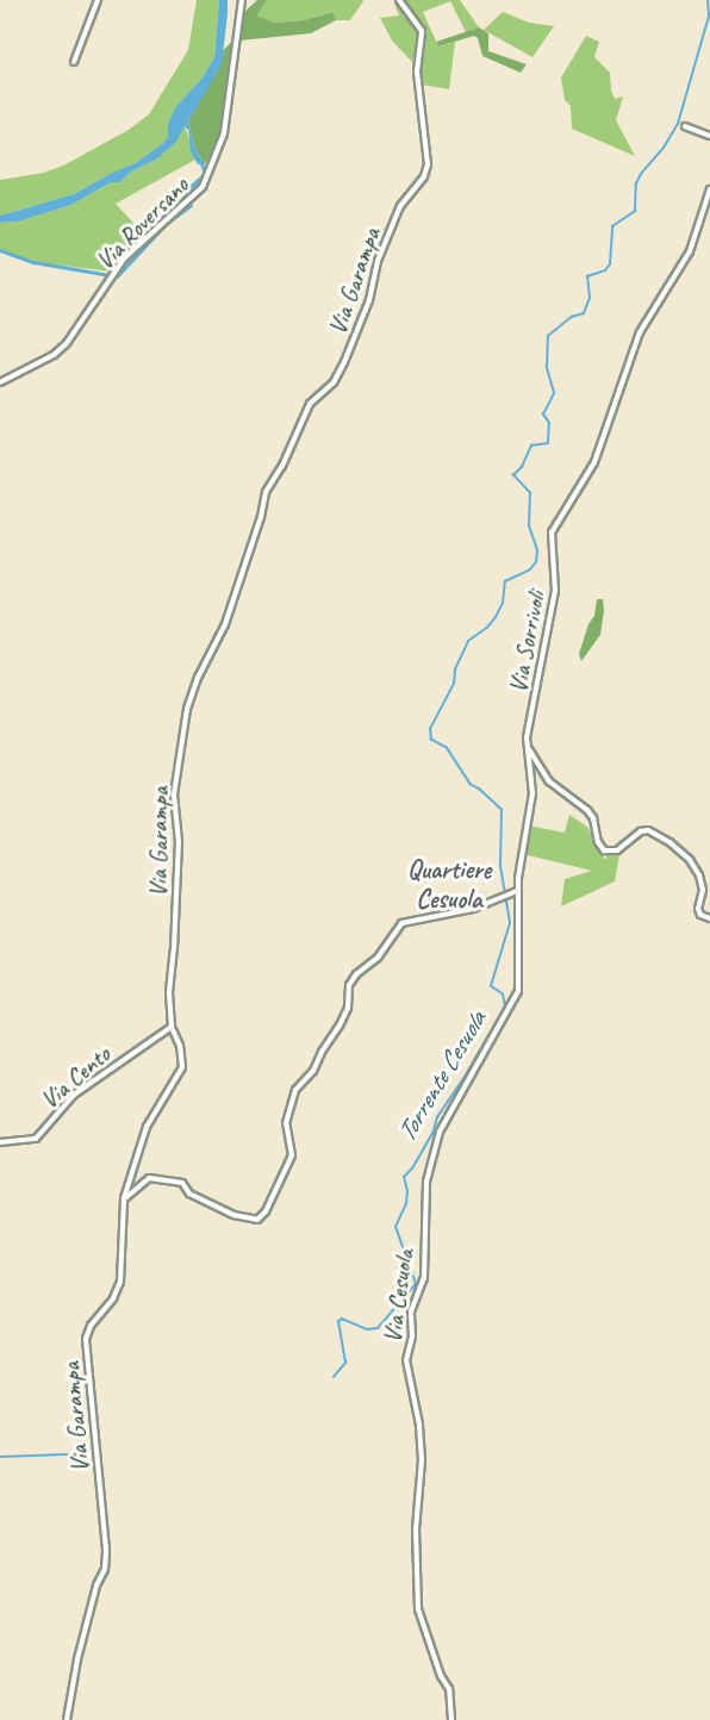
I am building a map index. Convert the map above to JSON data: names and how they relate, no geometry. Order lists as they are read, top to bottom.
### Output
{
  "streets": {
    "street": [
      "Via Roversano",
      "Via Garampa",
      "Via Sorrivoli",
      "Via Cento",
      "Via Cesuola"
    ]
  },
  "crossings": [
    ["Via Garampa", "Via Cento"],
    ["Via Sorrivoli", "Via Cesuola"]
  ],
  "districts": ["Quartiere Cesuola"],
  "water": ["Torrente Cesuola"]
}
